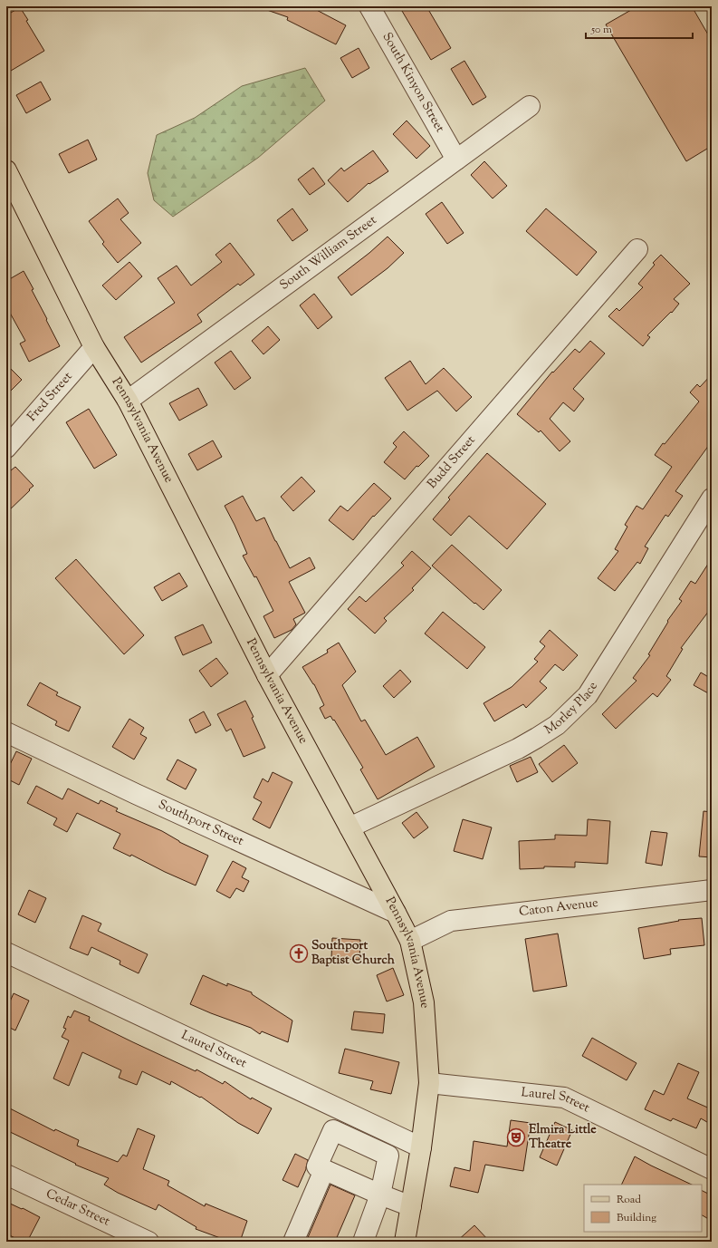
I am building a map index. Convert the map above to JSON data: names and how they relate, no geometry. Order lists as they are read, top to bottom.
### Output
{
  "streets": {
    "main road": ["Pennsylvania Avenue"],
    "street": [
      "South Kinyon Street",
      "South William Street",
      "Fred Street",
      "Budd Street",
      "Morley Place",
      "Southport Street",
      "Caton Avenue",
      "Laurel Street",
      "Cedar Street"
    ]
  },
  "crossings": [
    ["South Kinyon Street", "South William Street"],
    ["South William Street", "Pennsylvania Avenue"],
    ["Fred Street", "Pennsylvania Avenue"],
    ["Pennsylvania Avenue", "Budd Street"],
    ["Pennsylvania Avenue", "Morley Place"],
    ["Pennsylvania Avenue", "Southport Street"],
    ["Pennsylvania Avenue", "Caton Avenue"],
    ["Pennsylvania Avenue", "Laurel Street"]
  ],
  "places": {
    "church": ["Southport Baptist Church"],
    "theatre": ["Elmira Little Theatre"]
  },
  "legend": ["Road", "Building"],
  "scale_bar": "50 m"
}
